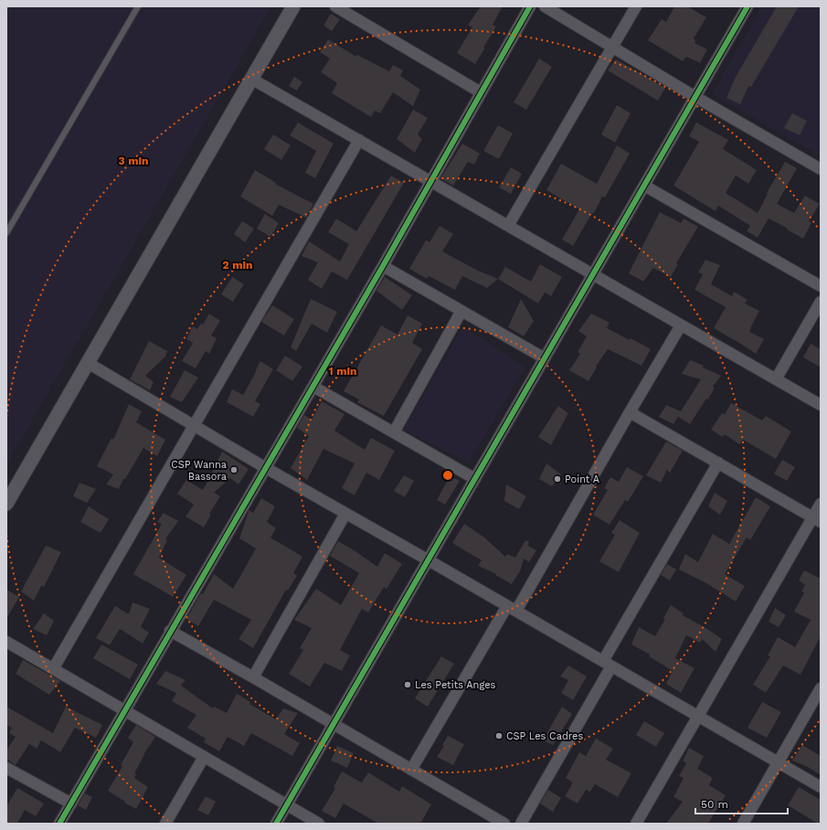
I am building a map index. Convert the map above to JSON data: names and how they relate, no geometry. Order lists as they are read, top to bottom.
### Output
{
  "places": [
    "CSP Wanna Bassora",
    "Point A",
    "Les Petits Anges",
    "CSP Les Cadres"
  ],
  "scale_bar": "50 m",
  "rings": ["3 min", "2 min", "1 min"]
}
